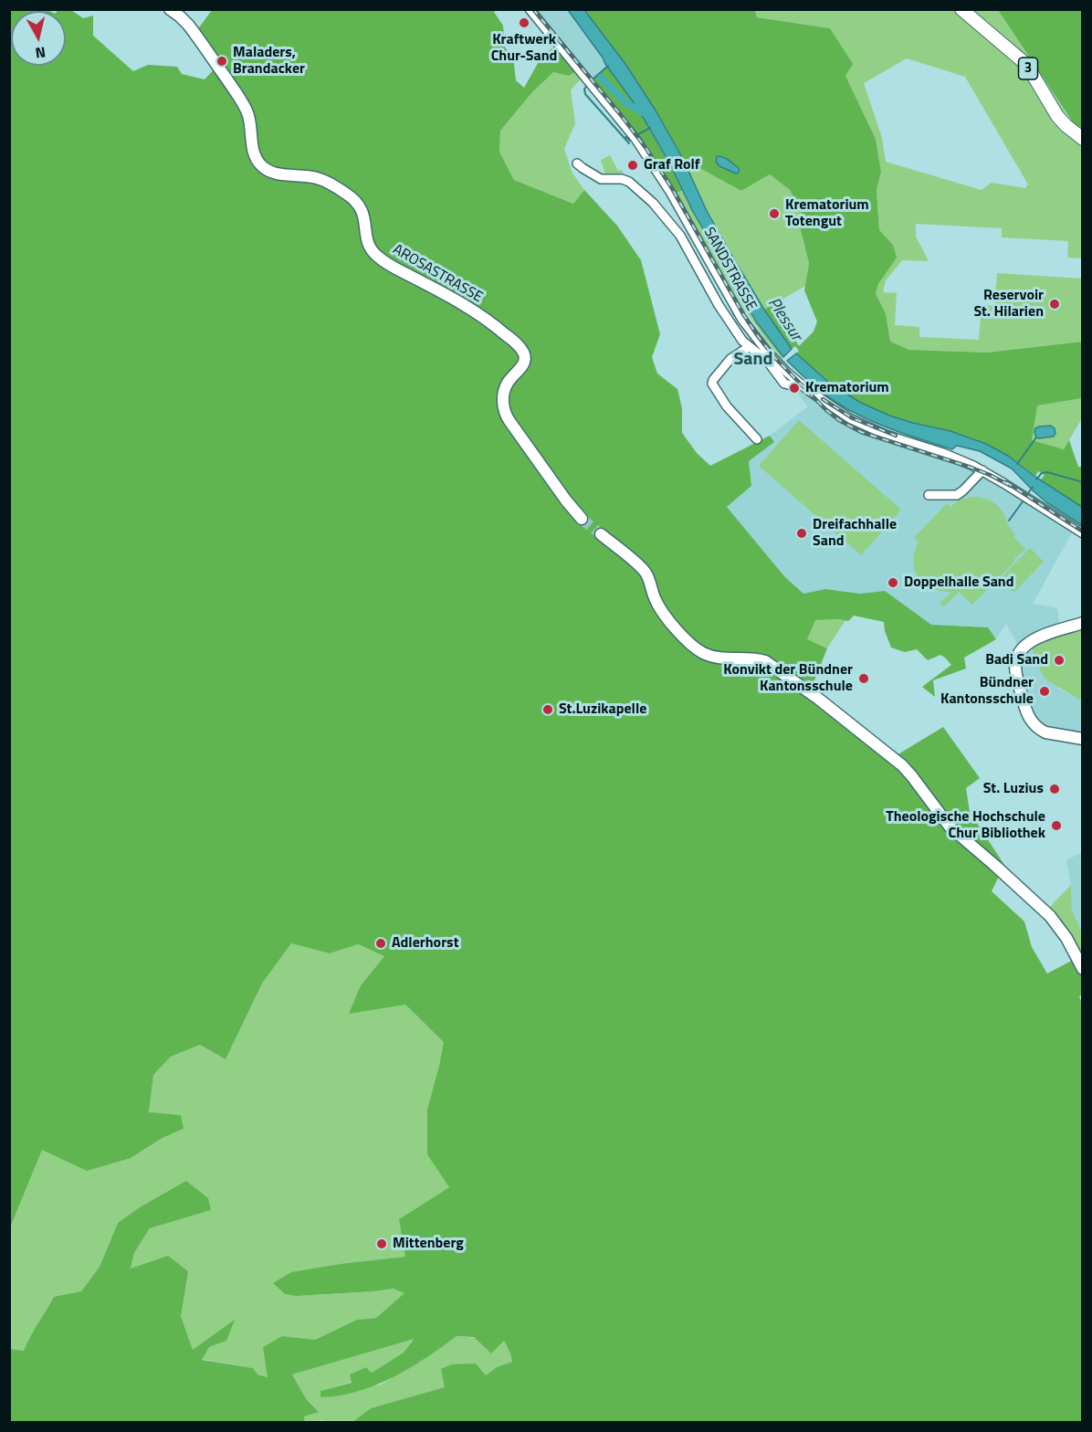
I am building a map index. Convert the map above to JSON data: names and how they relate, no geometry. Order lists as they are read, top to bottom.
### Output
{
  "streets": {
    "main road": ["3", "AROSASTRASSE"],
    "street": ["SANDSTRASSE"]
  },
  "districts": ["Sand"],
  "water": ["Plessur"],
  "places": [
    "Kraftwerk Chur-Sand",
    "Maladers, Brandacker",
    "Graf Rolf",
    "Krematorium Totengut",
    "Reservoir St. Hilarien",
    "Krematorium",
    "Dreifachhalle Sand",
    "Doppelhalle Sand",
    "Badi Sand",
    "Konvikt der Bündner Kantonsschule",
    "Bündner Kantonsschule",
    "St.Luzikapelle",
    "St. Luzius",
    "Theologische Hochschule Chur Bibliothek",
    "Adlerhorst",
    "Mittenberg"
  ],
  "north": "bottom"
}
